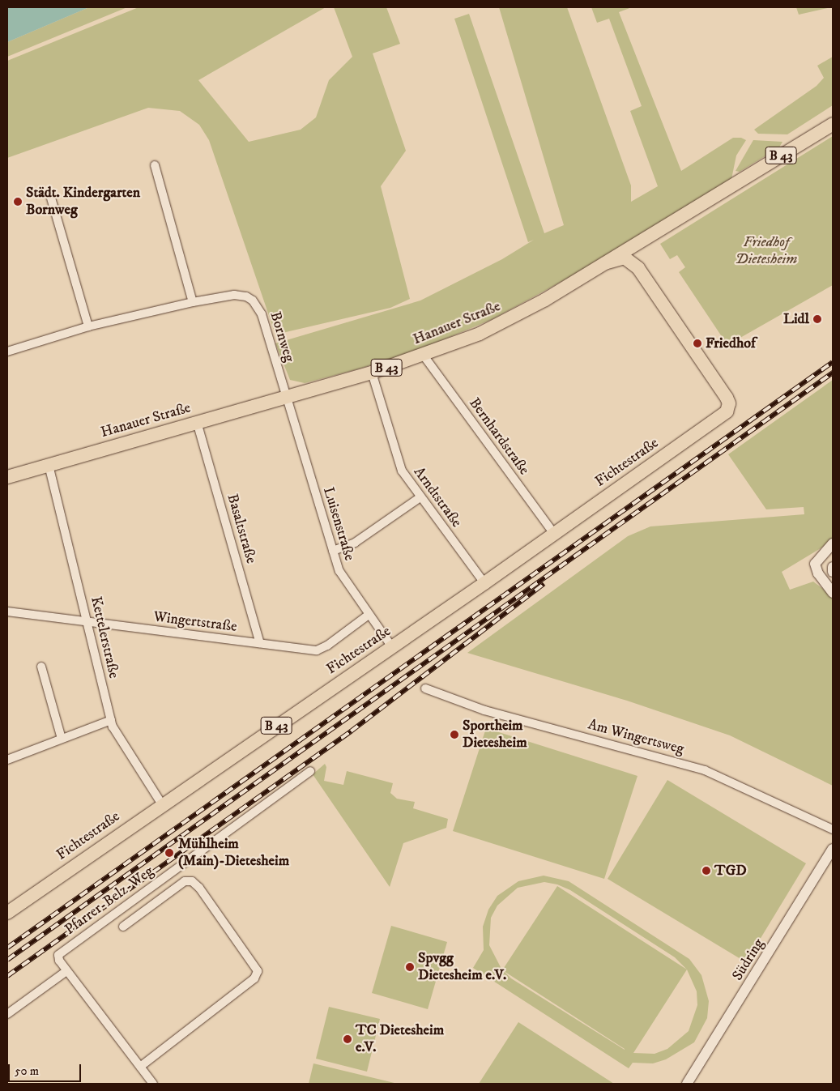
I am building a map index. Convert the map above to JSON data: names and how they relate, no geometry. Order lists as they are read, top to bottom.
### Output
{
  "streets": {
    "main road": ["B 43", "Hanauer Straße", "Fichtestraße"],
    "street": [
      "Bornweg",
      "Bernhardstraße",
      "Arndtstraße",
      "Luisenstraße",
      "Basaltstraße",
      "Wingertstraße",
      "Kettelerstraße",
      "Am Wingertsweg",
      "Pfarrer-Belz-Weg",
      "Südring"
    ]
  },
  "crossings": [
    ["B 43", "Hanauer Straße"],
    ["B 43", "Fichtestraße"],
    ["Hanauer Straße", "Bornweg"],
    ["Hanauer Straße", "Bernhardstraße"],
    ["Hanauer Straße", "Arndtstraße"],
    ["Hanauer Straße", "Luisenstraße"],
    ["Hanauer Straße", "Basaltstraße"],
    ["Hanauer Straße", "Kettelerstraße"],
    ["Bornweg", "Luisenstraße"],
    ["Bernhardstraße", "Fichtestraße"],
    ["Fichtestraße", "Arndtstraße"],
    ["Fichtestraße", "Luisenstraße"],
    ["Fichtestraße", "Kettelerstraße"],
    ["Luisenstraße", "Wingertstraße"],
    ["Basaltstraße", "Wingertstraße"],
    ["Wingertstraße", "Kettelerstraße"]
  ],
  "parks": ["Friedhof Dietesheim"],
  "places": [
    "Städt. Kindergarten Bornweg",
    "Lidl",
    "Friedhof",
    "Sportheim Dietesheim",
    "Mühlheim (Main)-Dietesheim",
    "TGD",
    "Spvgg Dietesheim e.V.",
    "TC Dietesheim e.V."
  ],
  "scale_bar": "50 m"
}
